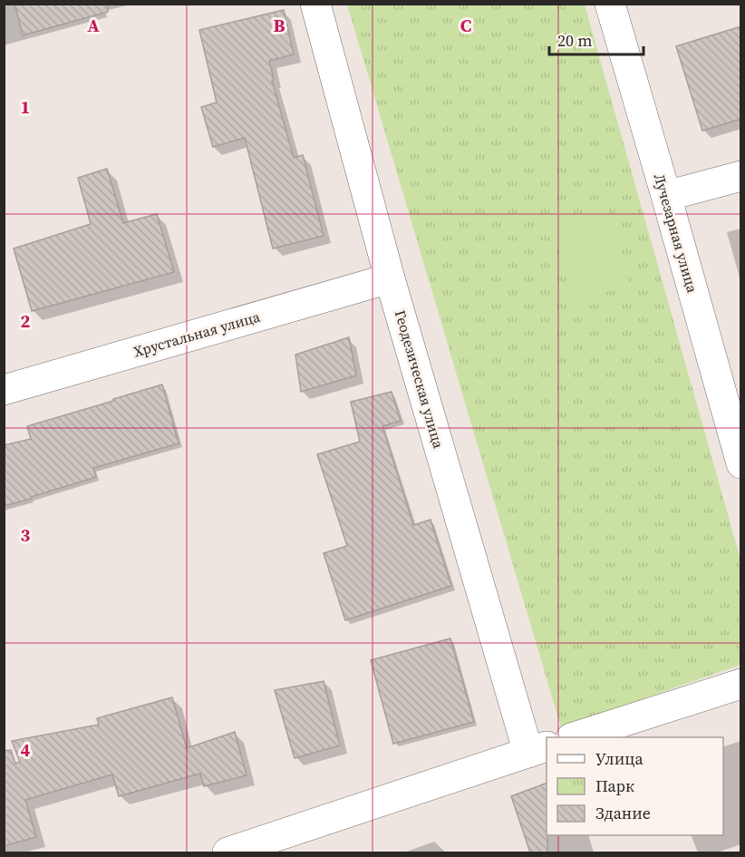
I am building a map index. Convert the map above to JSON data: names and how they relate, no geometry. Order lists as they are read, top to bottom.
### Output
{
  "streets": {
    "street": ["Лучезарная улица", "Хрустальная улица", "Геодезическая улица"]
  },
  "crossings": [
    ["Хрустальная улица", "Геодезическая улица"]
  ],
  "legend": ["Улица", "Парк", "Здание"],
  "scale_bar": "20 m",
  "grid": {
    "columns": ["A", "B", "C"],
    "rows": [
      "1",
      "2",
      "3",
      "4"
    ]
  }
}
